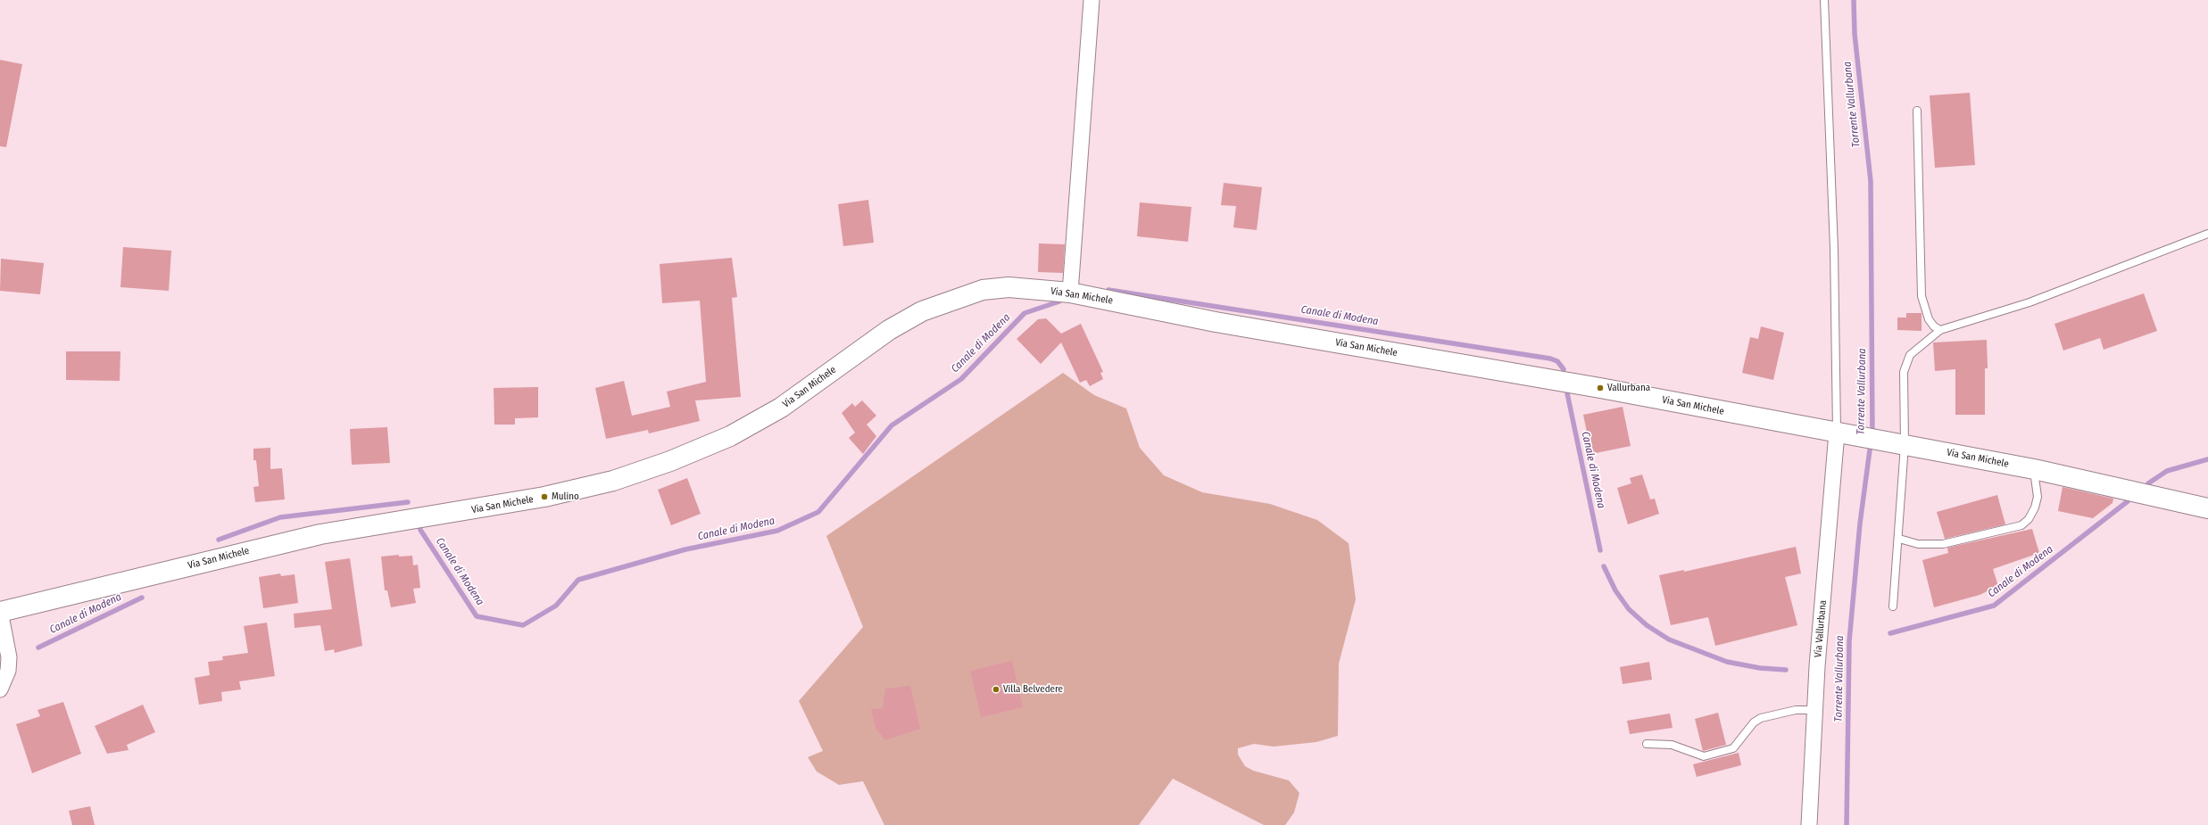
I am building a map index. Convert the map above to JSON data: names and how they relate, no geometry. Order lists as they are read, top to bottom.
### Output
{
  "streets": {
    "main road": ["Via San Michele"],
    "street": ["Via Vallurbana"]
  },
  "crossings": [
    ["Via San Michele", "Via Vallurbana"]
  ],
  "water": ["Torrente Vallurbana", "Canale di Modena"],
  "places": ["Vallurbana", "Mulino", "Villa Belvedere"]
}
